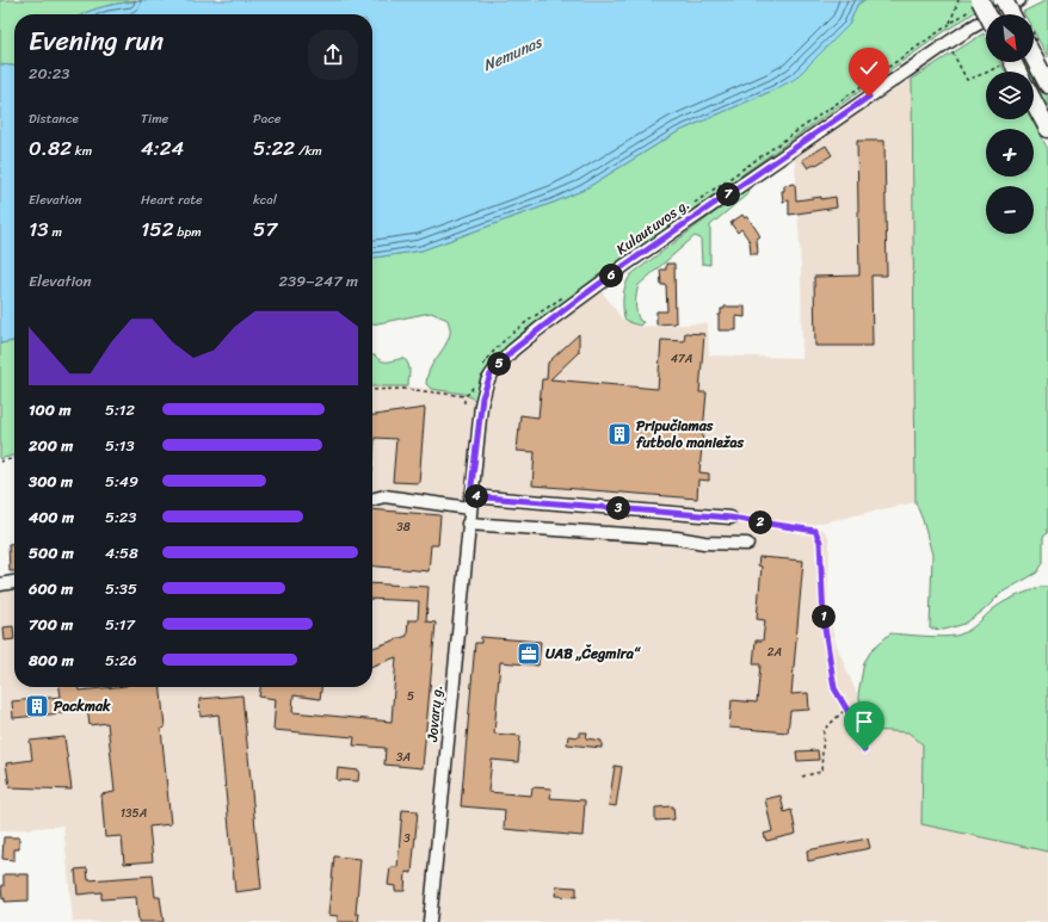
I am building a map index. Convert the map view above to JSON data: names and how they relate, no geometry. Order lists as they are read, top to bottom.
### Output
{
  "streets": {
    "street": ["Kulautuvos g.", "Jovarų g."]
  },
  "crossings": [
    ["Kulautuvos g.", "Jovarų g."]
  ],
  "water": ["Nemunas"],
  "places": {
    "building": ["Pripučiamas futbolo maniežas", "Packmak"],
    "office": ["UAB „Čegmira“"]
  },
  "house_numbers": [
    "47A",
    "38",
    "2A",
    "5",
    "3A",
    "135A",
    "3"
  ],
  "north": "bottom right",
  "page": {
    "map_buttons": ["+", "−"],
    "heading": ["Evening run", "20:23"],
    "stats": [
      ["Distance", "0.82 km"],
      ["Time", "4:24"],
      ["Pace", "5:22 /km"],
      ["Elevation", "13 m"],
      ["Heart rate", "152 bpm"],
      ["kcal", "57"]
    ],
    "pins": [
      "7",
      "6",
      "5",
      "4",
      "3",
      "2",
      "1"
    ],
    "chart": ["Elevation", "239–247 m"],
    "list": [
      {
        "name": "100 m",
        "note": "5:12"
      },
      {
        "name": "200 m",
        "note": "5:13"
      },
      {
        "name": "300 m",
        "note": "5:49"
      },
      {
        "name": "400 m",
        "note": "5:23"
      },
      {
        "name": "500 m",
        "note": "4:58"
      },
      {
        "name": "600 m",
        "note": "5:35"
      },
      {
        "name": "700 m",
        "note": "5:17"
      },
      {
        "name": "800 m",
        "note": "5:26"
      }
    ]
  }
}
